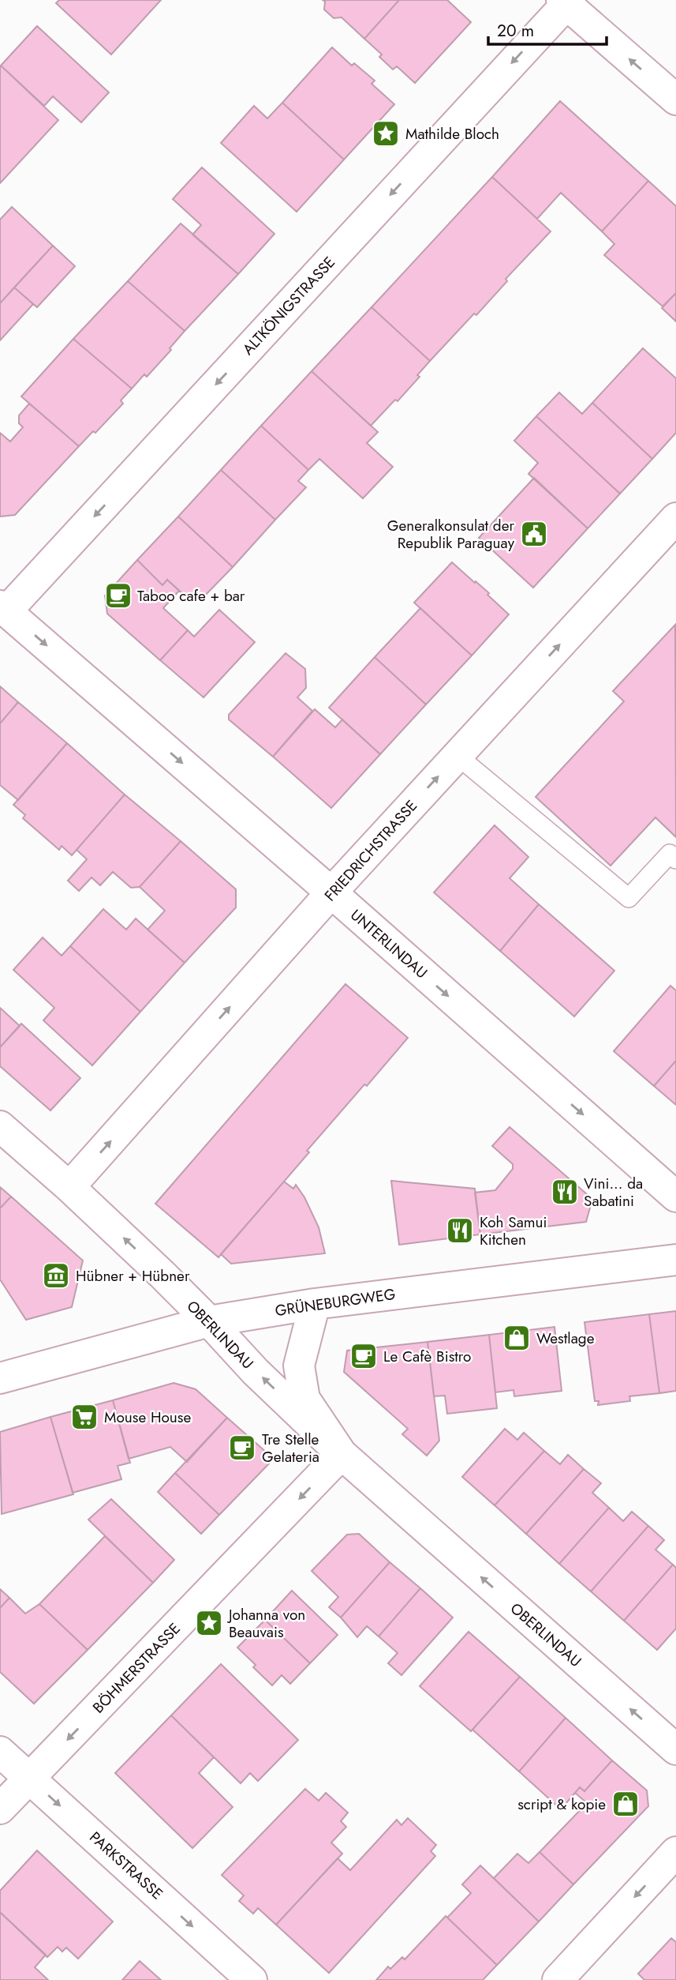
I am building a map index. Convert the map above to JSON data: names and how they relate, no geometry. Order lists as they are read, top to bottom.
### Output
{
  "streets": {
    "street": [
      "ALTKÖNIGSTRASSE",
      "FRIEDRICHSTRASSE",
      "UNTERLINDAU",
      "GRÜNEBURGWEG",
      "OBERLINDAU",
      "BÖHMERSTRASSE",
      "PARKSTRASSE"
    ]
  },
  "crossings": [
    ["ALTKÖNIGSTRASSE", "UNTERLINDAU"],
    ["FRIEDRICHSTRASSE", "UNTERLINDAU"],
    ["FRIEDRICHSTRASSE", "OBERLINDAU"],
    ["GRÜNEBURGWEG", "OBERLINDAU"],
    ["OBERLINDAU", "BÖHMERSTRASSE"],
    ["BÖHMERSTRASSE", "PARKSTRASSE"]
  ],
  "one_way": [
    "ALTKÖNIGSTRASSE",
    "FRIEDRICHSTRASSE",
    "UNTERLINDAU",
    "OBERLINDAU",
    "BÖHMERSTRASSE",
    "PARKSTRASSE"
  ],
  "places": {
    "place": ["Mathilde Bloch", "Johanna von Beauvais"],
    "public building": ["Generalkonsulat der Republik Paraguay"],
    "cafe": ["Taboo cafe + bar", "Le Cafè Bistro", "Tre Stelle Gelateria"],
    "restaurant": ["Vini... da Sabatini", "Koh Samui Kitchen"],
    "museum": ["Hübner + Hübner"],
    "shop": ["Westlage", "script & kopie"],
    "supermarket": ["Mouse House"]
  },
  "scale_bar": "20 m"
}
